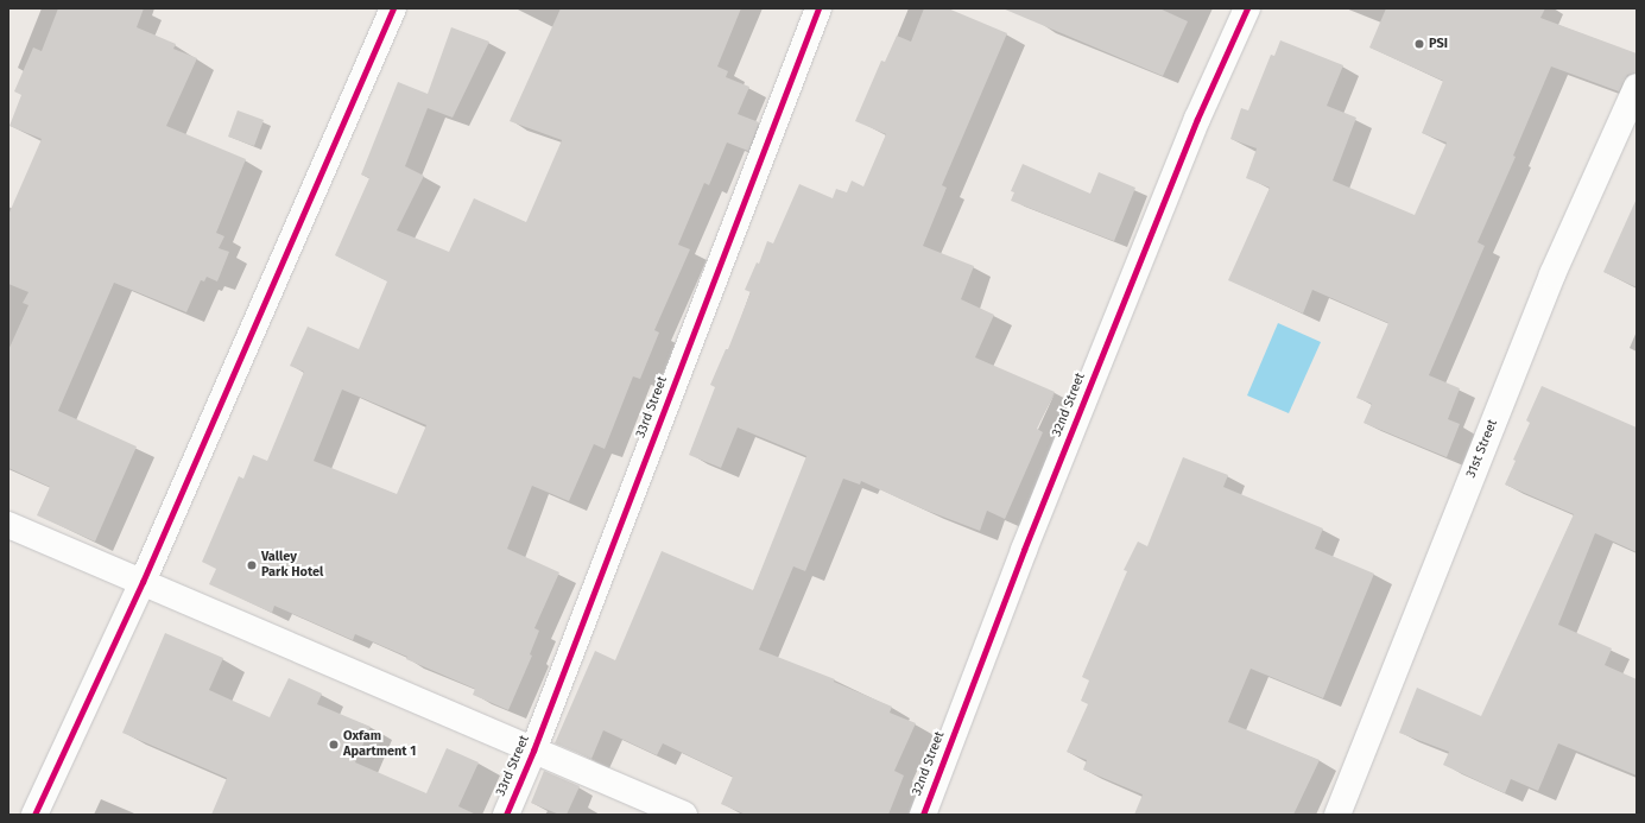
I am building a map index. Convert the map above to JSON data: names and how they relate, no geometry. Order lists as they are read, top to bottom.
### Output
{
  "streets": {
    "street": ["32nd Street", "33rd Street", "31st Street"]
  },
  "places": ["PSI", "Valley Park Hotel", "Oxfam Apartment 1"]
}
